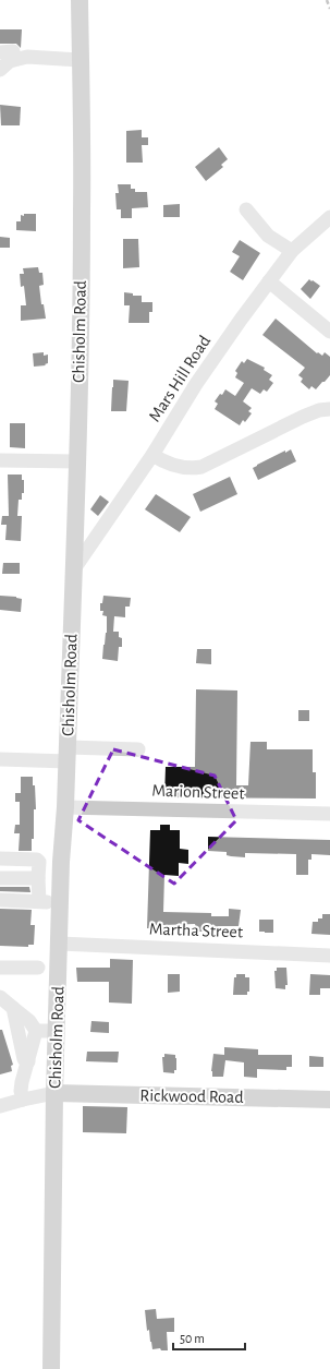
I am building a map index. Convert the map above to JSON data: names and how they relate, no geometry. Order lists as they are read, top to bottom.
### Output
{
  "streets": {
    "main road": ["Chisholm Road", "Rickwood Road"],
    "street": ["Mars Hill Road", "Marion Street", "Martha Street"]
  },
  "crossings": [
    ["Chisholm Road", "Mars Hill Road"],
    ["Chisholm Road", "Marion Street"],
    ["Chisholm Road", "Martha Street"],
    ["Chisholm Road", "Rickwood Road"]
  ],
  "scale_bar": "50 m"
}
